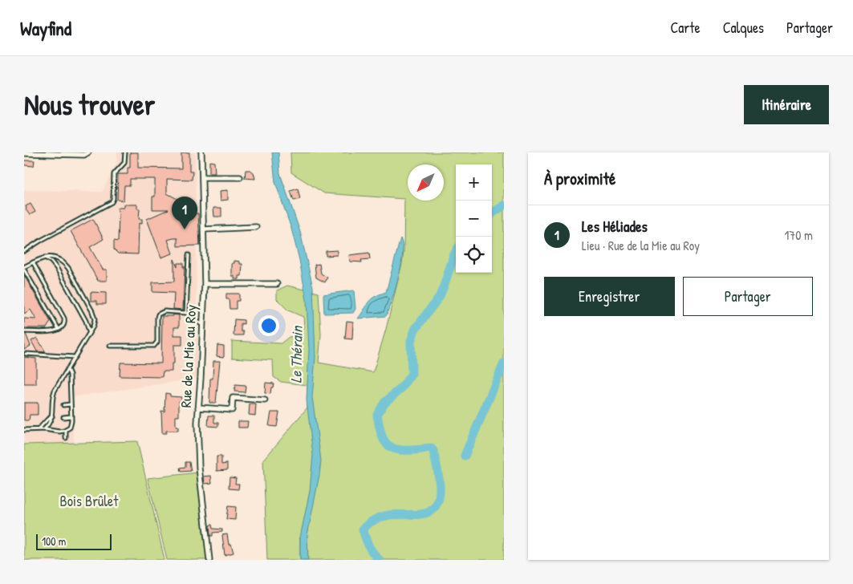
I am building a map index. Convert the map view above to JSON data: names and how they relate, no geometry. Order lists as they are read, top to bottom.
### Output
{
  "streets": {
    "street": ["Rue de la Mie au Roy"]
  },
  "water": ["Le Thérain"],
  "parks": ["Bois Brûlet"],
  "scale_bar": "100 m",
  "north": "bottom left",
  "page": {
    "header": "Wayfind",
    "nav": ["Carte", "Calques", "Partager"],
    "buttons": [
      "Itinéraire",
      ["Enregistrer", "Partager"]
    ],
    "title": "Nous trouver",
    "heading": "À proximité",
    "map_buttons": ["+", "−"],
    "pins": "1",
    "list": [
      {
        "mark": "1",
        "name": "Les Héliades",
        "note": "Lieu · Rue de la Mie au Roy",
        "value": "170 m"
      }
    ],
    "scale": "100 m"
  }
}
